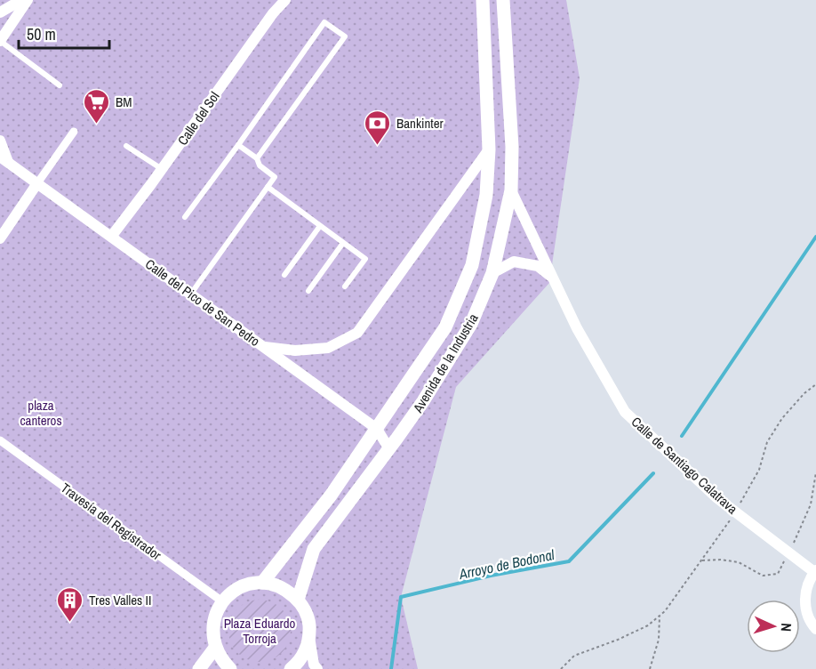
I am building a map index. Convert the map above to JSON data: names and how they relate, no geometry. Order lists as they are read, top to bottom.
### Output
{
  "streets": {
    "street": [
      "Calle del Sol",
      "Calle del Pico de San Pedro",
      "Avenida de la Industria",
      "Calle de Santiago Calatrava",
      "Travesía del Registrador"
    ]
  },
  "crossings": [
    ["Calle del Sol", "Calle del Pico de San Pedro"],
    ["Calle del Pico de San Pedro", "Avenida de la Industria"],
    ["Avenida de la Industria", "Calle de Santiago Calatrava"]
  ],
  "water": ["Arroyo de Bodonal"],
  "parks": ["plaza canteros", "Plaza Eduardo Torroja"],
  "places": {
    "supermarket": ["BM"],
    "bank": ["Bankinter"],
    "building": ["Tres Valles II"]
  },
  "scale_bar": "50 m",
  "north": "right"
}
